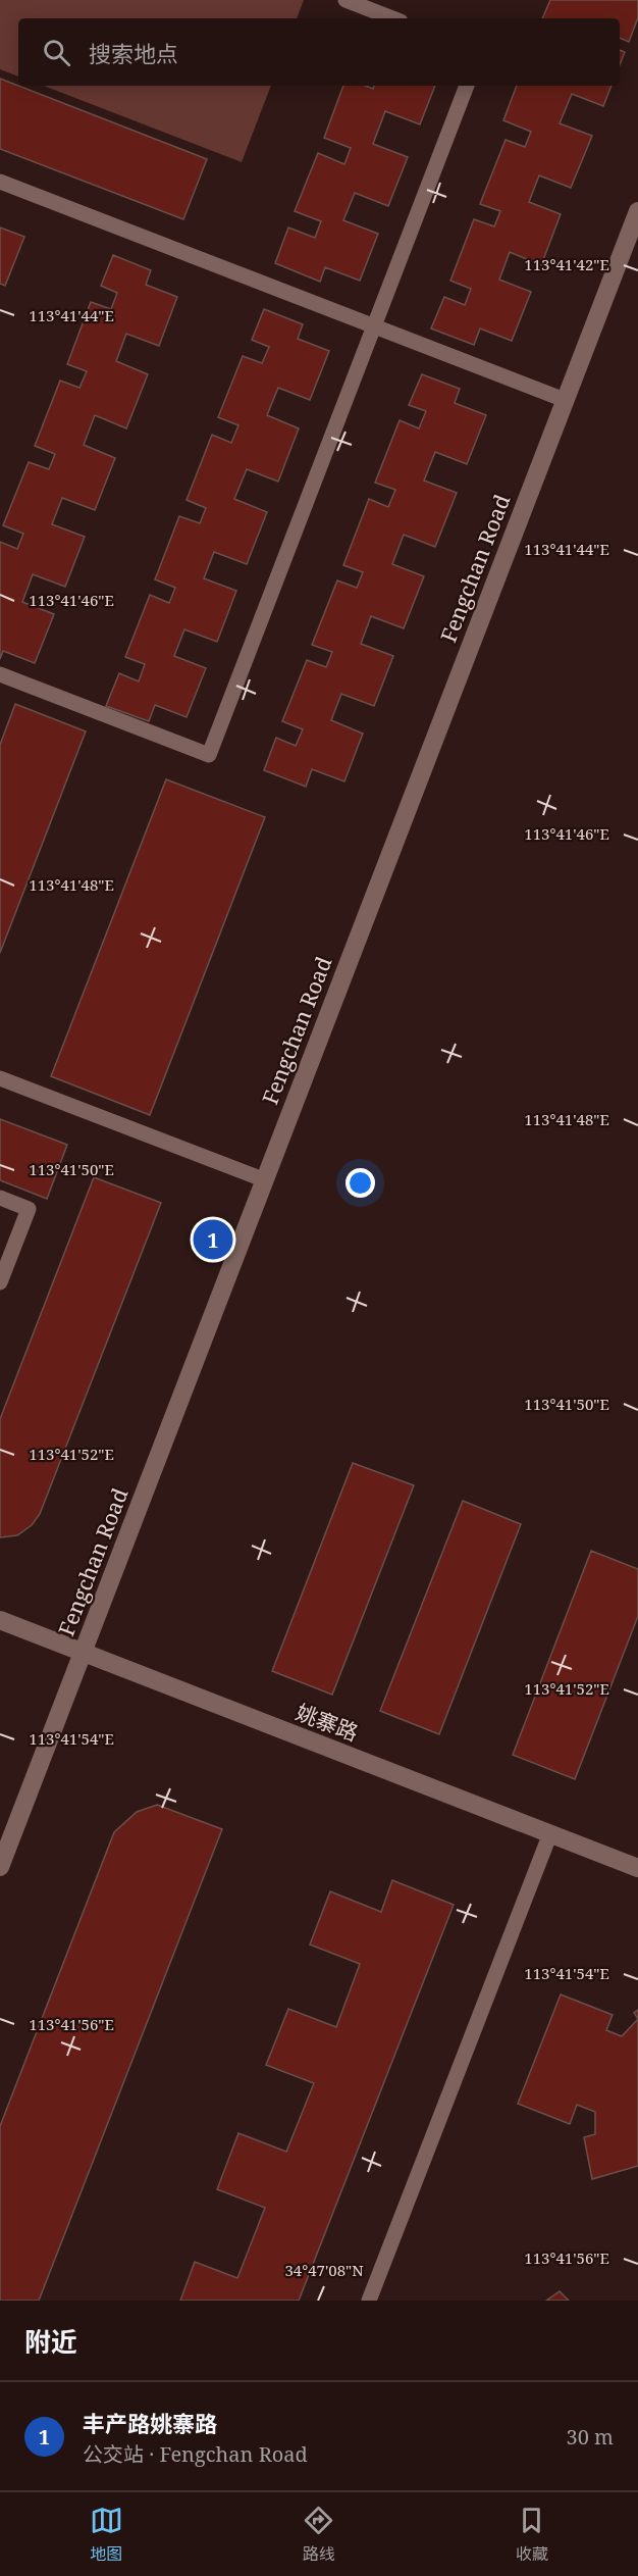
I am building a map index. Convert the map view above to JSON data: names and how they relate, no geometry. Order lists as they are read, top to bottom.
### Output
{
  "streets": {
    "street": ["Fengchan Road", "姚寨路"]
  },
  "crossings": [
    ["Fengchan Road", "姚寨路"]
  ],
  "page": {
    "search": "搜索地点",
    "pins": "1",
    "heading": "附近",
    "list": [
      {
        "mark": "1",
        "name": "丰产路姚寨路",
        "note": "公交站 · Fengchan Road",
        "value": "30 m"
      }
    ],
    "nav": ["地图", "路线", "收藏"]
  },
  "coordinates": [
    "113°41'42\"E",
    "113°41'44\"E",
    "113°41'46\"E",
    "113°41'48\"E",
    "113°41'50\"E",
    "113°41'52\"E",
    "113°41'54\"E",
    "113°41'56\"E",
    "34°47'08\"N"
  ]
}
